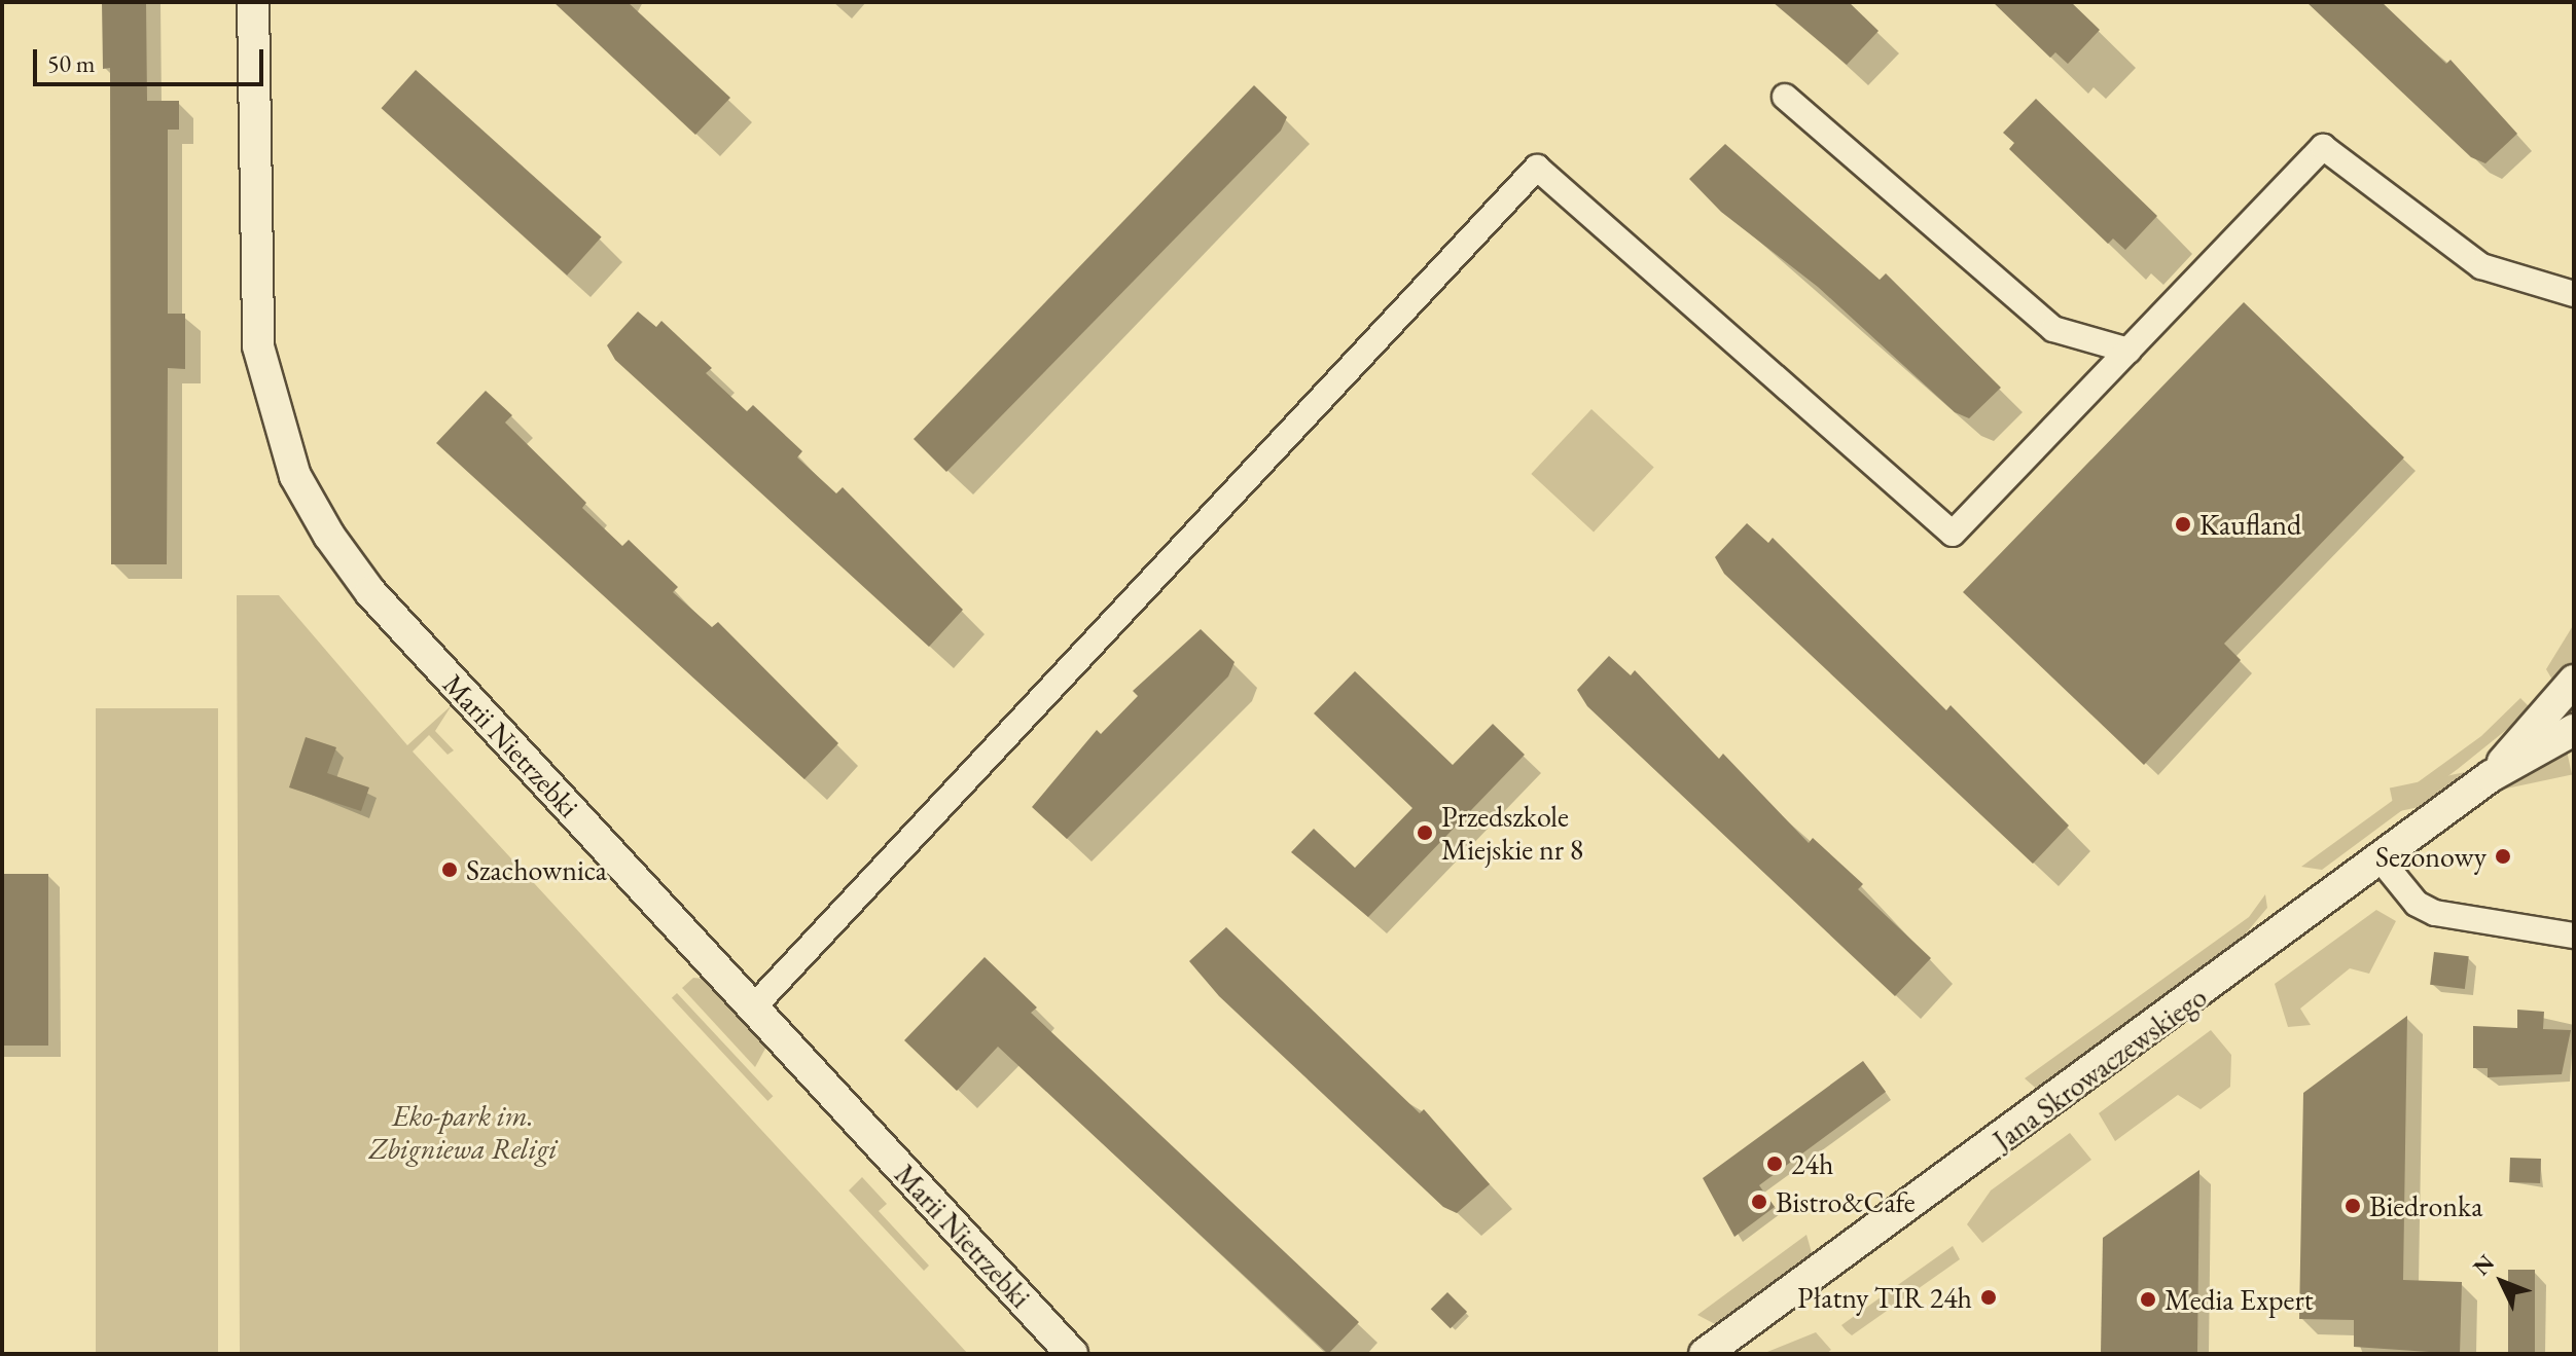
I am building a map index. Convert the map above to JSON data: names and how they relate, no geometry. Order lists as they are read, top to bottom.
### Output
{
  "streets": {
    "street": ["Marii Nietrzebki", "Jana Skrowaczewskiego"]
  },
  "parks": ["Eko-park im. Zbigniewa Religi"],
  "places": [
    "Kaufland",
    "Przedszkole Miejskie nr 8",
    "Sezonowy",
    "Szachownica",
    "24h",
    "Bistro&Cafe",
    "Biedronka",
    "Płatny TIR 24h",
    "Media Expert"
  ],
  "scale_bar": "50 m",
  "north": "top left"
}
